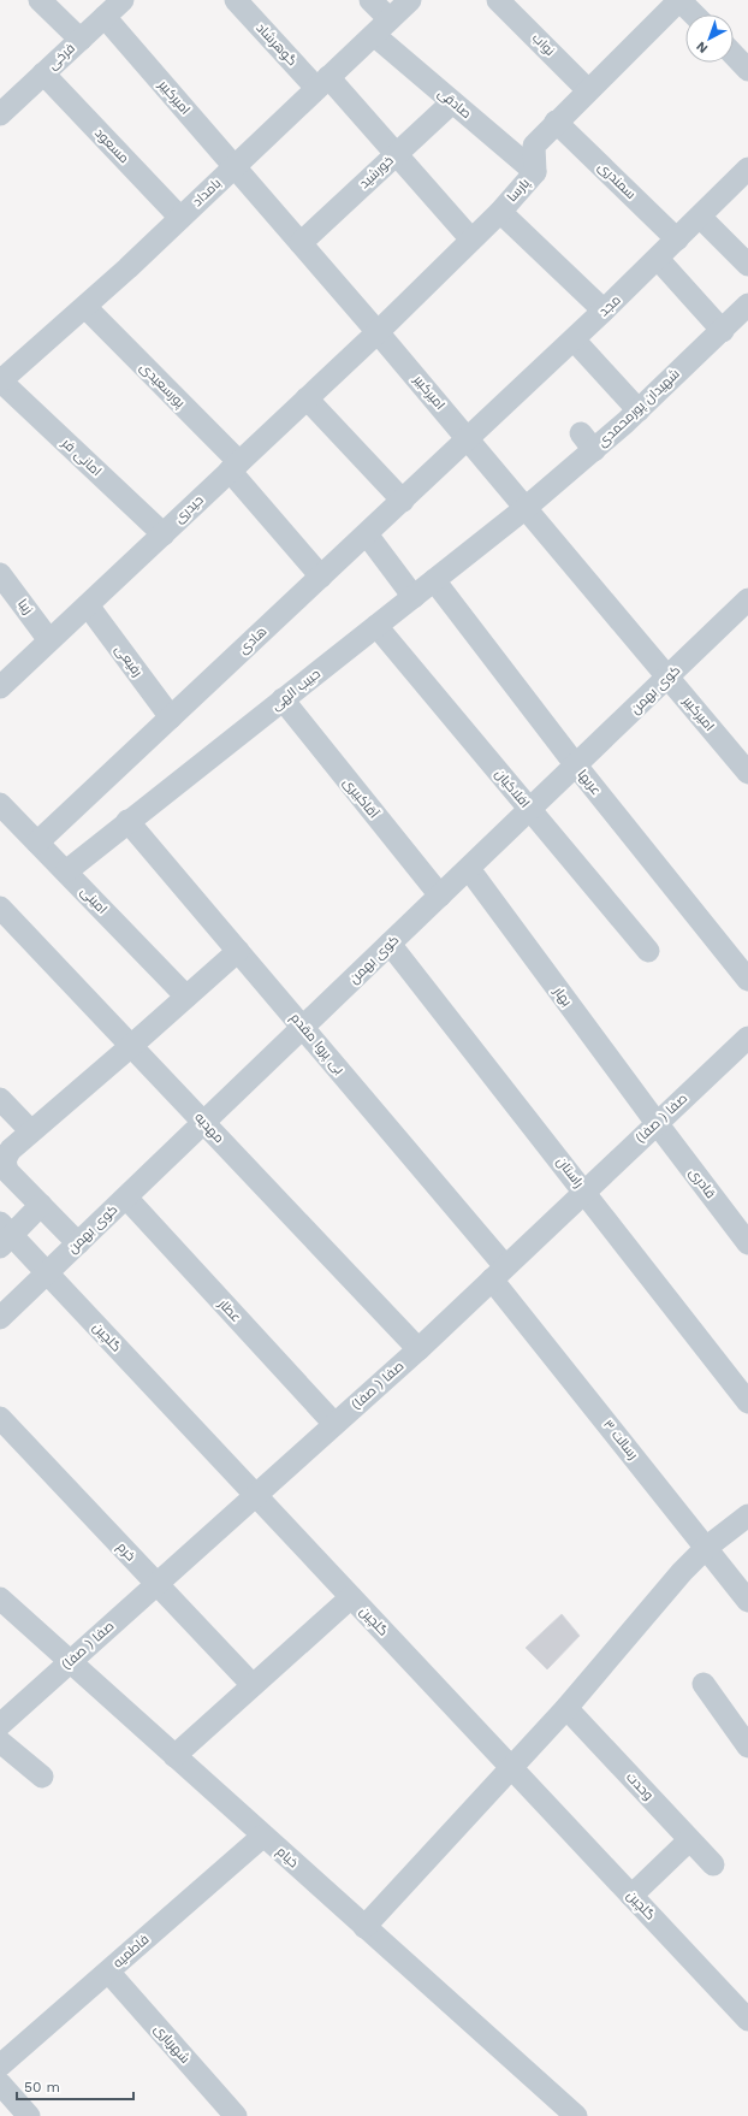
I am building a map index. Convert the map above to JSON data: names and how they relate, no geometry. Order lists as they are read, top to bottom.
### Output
{
  "streets": {
    "street": [
      "گوهرشاد",
      "نواب",
      "فرخی",
      "امیرکبیر",
      "صادقی",
      "مسعود",
      "خورشید",
      "سمندری",
      "پارسا",
      "بامداد",
      "مجد",
      "پورسعیدی",
      "شهیدان پورمحمدی",
      "امانی فر",
      "حیدری",
      "زیبا",
      "هادی",
      "رفیعی",
      "حبیب الهی",
      "کوی بهمن",
      "عربها",
      "افلاکیان",
      "آقاکبیری",
      "امینی",
      "بهار",
      "بی پروا مقدم",
      "صفا ( صفا)",
      "مهدیه",
      "راستان",
      "قادری",
      "عطار",
      "گلچین",
      "رسالت ۳",
      "خرم",
      "وحدت",
      "خیام",
      "فاطمیه",
      "شهریاری"
    ]
  },
  "crossings": [
    ["گوهرشاد", "خورشید"],
    ["گوهرشاد", "پارسا"],
    ["گوهرشاد", "بامداد"],
    ["نواب", "پارسا"],
    ["فرخی", "امیرکبیر"],
    ["فرخی", "مسعود"],
    ["امیرکبیر", "خورشید"],
    ["امیرکبیر", "پارسا"],
    ["امیرکبیر", "بامداد"],
    ["امیرکبیر", "مجد"],
    ["امیرکبیر", "شهیدان پورمحمدی"],
    ["امیرکبیر", "حیدری"],
    ["امیرکبیر", "هادی"],
    ["امیرکبیر", "حبیب الهی"],
    ["امیرکبیر", "کوی بهمن"],
    ["صادقی", "خورشید"],
    ["صادقی", "پارسا"],
    ["صادقی", "بامداد"],
    ["مسعود", "بامداد"],
    ["سمندری", "پارسا"],
    ["سمندری", "مجد"],
    ["پارسا", "حیدری"],
    ["بامداد", "پورسعیدی"],
    ["بامداد", "امانی فر"],
    ["مجد", "هادی"],
    ["پورسعیدی", "حیدری"],
    ["پورسعیدی", "هادی"],
    ["شهیدان پورمحمدی", "حبیب الهی"],
    ["امانی فر", "حیدری"],
    ["حیدری", "زیبا"],
    ["حیدری", "رفیعی"],
    ["هادی", "رفیعی"],
    ["هادی", "امینی"],
    ["حبیب الهی", "عربها"],
    ["حبیب الهی", "افلاکیان"],
    ["حبیب الهی", "آقاکبیری"],
    ["حبیب الهی", "امینی"],
    ["حبیب الهی", "بی پروا مقدم"],
    ["کوی بهمن", "عربها"],
    ["کوی بهمن", "افلاکیان"],
    ["کوی بهمن", "آقاکبیری"],
    ["کوی بهمن", "بهار"],
    ["کوی بهمن", "بی پروا مقدم"],
    ["کوی بهمن", "مهدیه"],
    ["کوی بهمن", "راستان"],
    ["کوی بهمن", "عطار"],
    ["کوی بهمن", "گلچین"],
    ["بهار", "صفا ( صفا)"],
    ["بهار", "قادری"],
    ["بی پروا مقدم", "صفا ( صفا)"],
    ["بی پروا مقدم", "رسالت ۳"],
    ["صفا ( صفا)", "مهدیه"],
    ["صفا ( صفا)", "راستان"],
    ["صفا ( صفا)", "قادری"],
    ["صفا ( صفا)", "عطار"],
    ["صفا ( صفا)", "گلچین"],
    ["صفا ( صفا)", "رسالت ۳"],
    ["صفا ( صفا)", "خرم"],
    ["صفا ( صفا)", "خیام"],
    ["خیام", "فاطمیه"],
    ["فاطمیه", "شهریاری"]
  ],
  "scale_bar": "50 m",
  "north": "bottom left"
}
